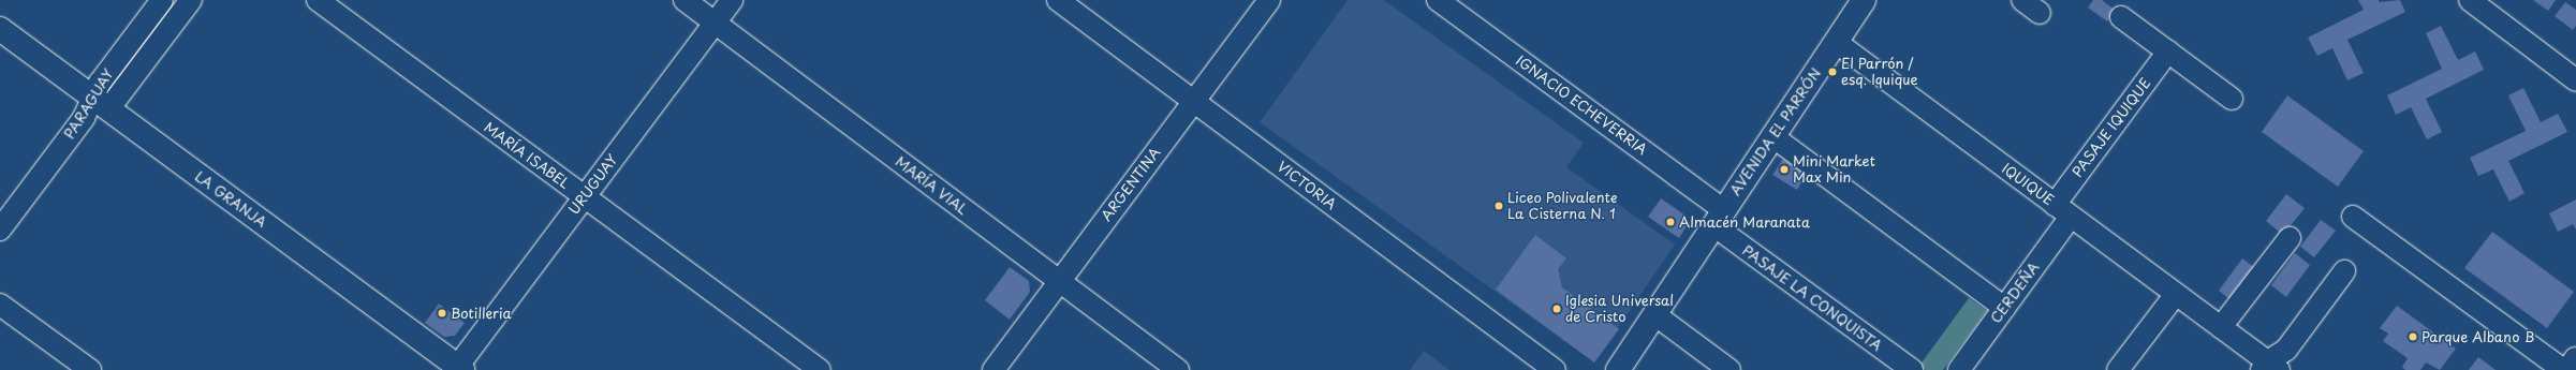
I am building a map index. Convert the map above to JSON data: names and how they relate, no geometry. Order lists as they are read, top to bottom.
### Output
{
  "streets": {
    "main road": ["AVENIDA EL PARRÓN", "LA GRANJA"],
    "street": [
      "PARAGUAY",
      "IGNACIO ECHEVERRIA",
      "PASAJE IQUIQUE",
      "MARÍA ISABEL",
      "URUGUAY",
      "ARGENTINA",
      "IQUIQUE",
      "MARÍA VIAL",
      "VICTORIA",
      "CERDEÑA",
      "PASAJE LA CONQUISTA"
    ]
  },
  "crossings": [
    ["PARAGUAY", "LA GRANJA"],
    ["IGNACIO ECHEVERRIA", "AVENIDA EL PARRÓN"],
    ["IGNACIO ECHEVERRIA", "PASAJE LA CONQUISTA"],
    ["PASAJE IQUIQUE", "IQUIQUE"],
    ["PASAJE IQUIQUE", "CERDEÑA"],
    ["AVENIDA EL PARRÓN", "IQUIQUE"],
    ["AVENIDA EL PARRÓN", "PASAJE LA CONQUISTA"],
    ["MARÍA ISABEL", "URUGUAY"],
    ["URUGUAY", "MARÍA VIAL"],
    ["URUGUAY", "LA GRANJA"],
    ["ARGENTINA", "MARÍA VIAL"],
    ["ARGENTINA", "VICTORIA"],
    ["IQUIQUE", "CERDEÑA"]
  ],
  "places": [
    "El Parrón / esq. Iquique",
    "Mini Market Max Min",
    "Liceo Polivalente La Cisterna N. 1",
    "Almacén Maranata",
    "Iglesia Universal de Cristo",
    "Botilleria",
    "Parque Albano B"
  ]
}
